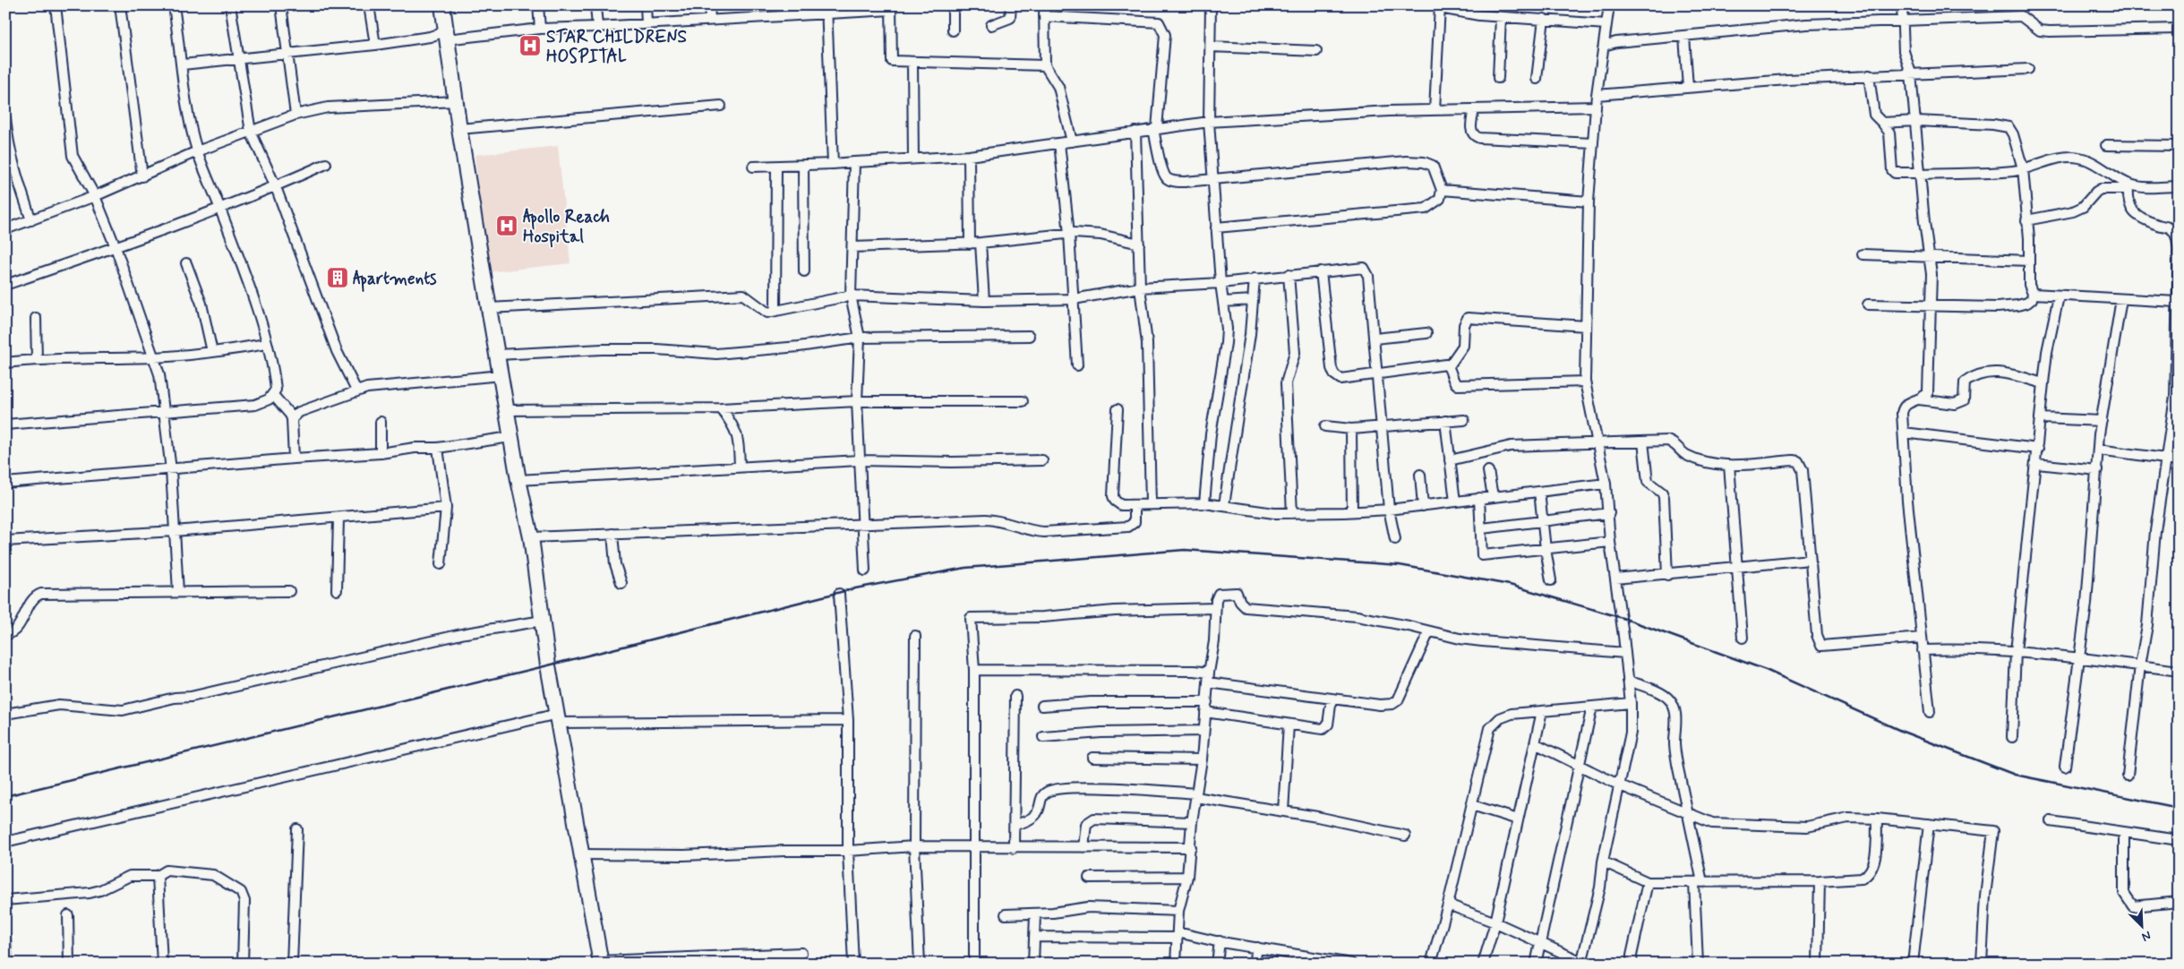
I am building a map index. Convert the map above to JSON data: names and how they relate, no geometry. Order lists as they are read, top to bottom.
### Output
{
  "places": {
    "hospital": ["STAR CHILDRENS HOSPITAL", "Apollo Reach Hospital"],
    "building": ["Apartments"]
  },
  "north": "bottom right"
}
